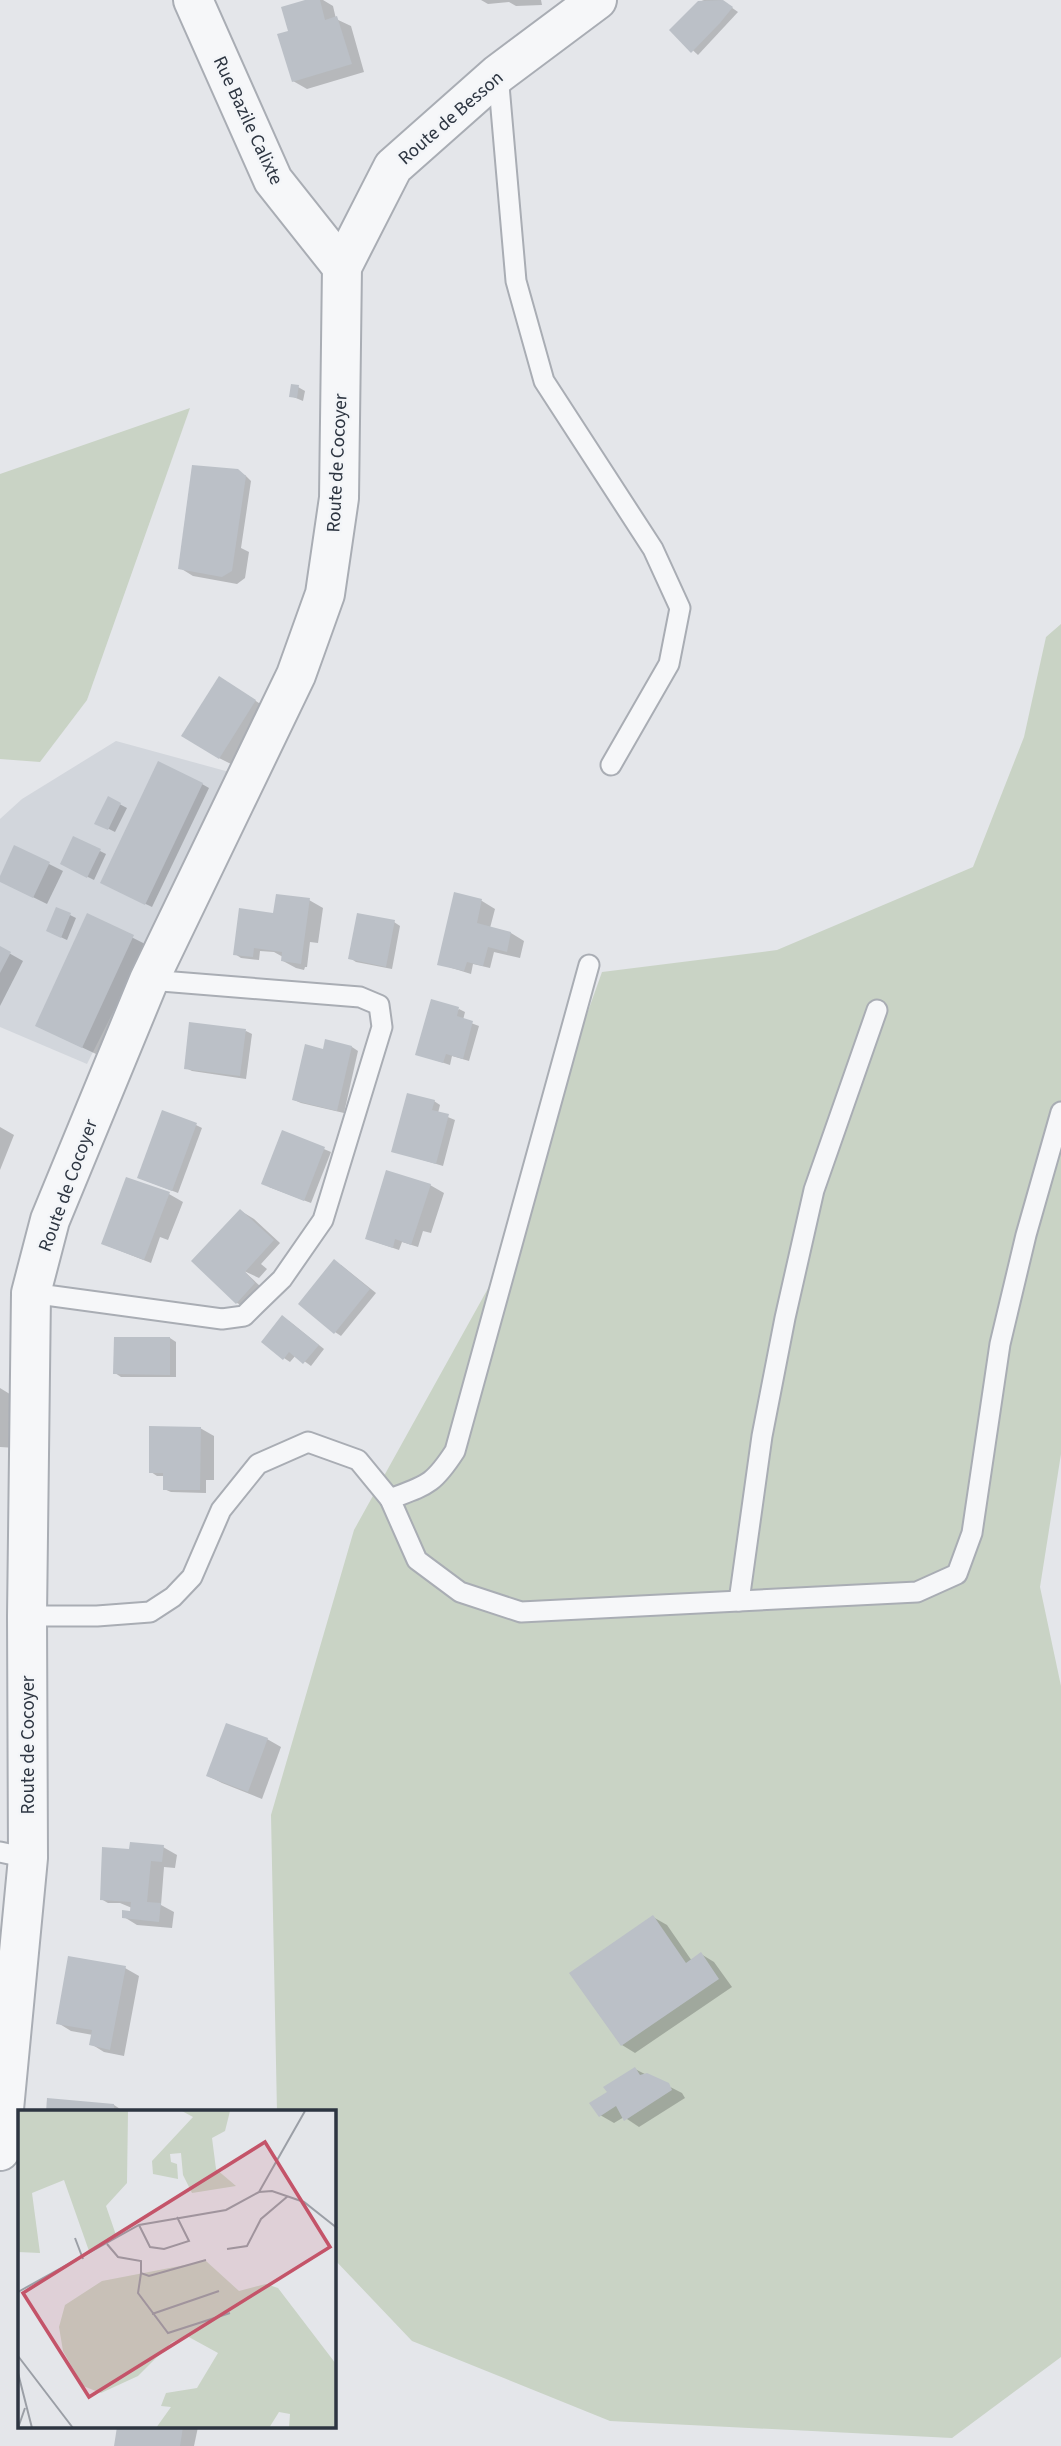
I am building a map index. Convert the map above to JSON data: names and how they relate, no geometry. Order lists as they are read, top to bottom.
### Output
{
  "streets": {
    "street": ["Route de Besson", "Rue Bazile Calixte", "Route de Cocoyer"]
  },
  "crossings": [
    ["Route de Besson", "Rue Bazile Calixte"],
    ["Route de Besson", "Route de Cocoyer"],
    ["Rue Bazile Calixte", "Route de Cocoyer"]
  ]
}
